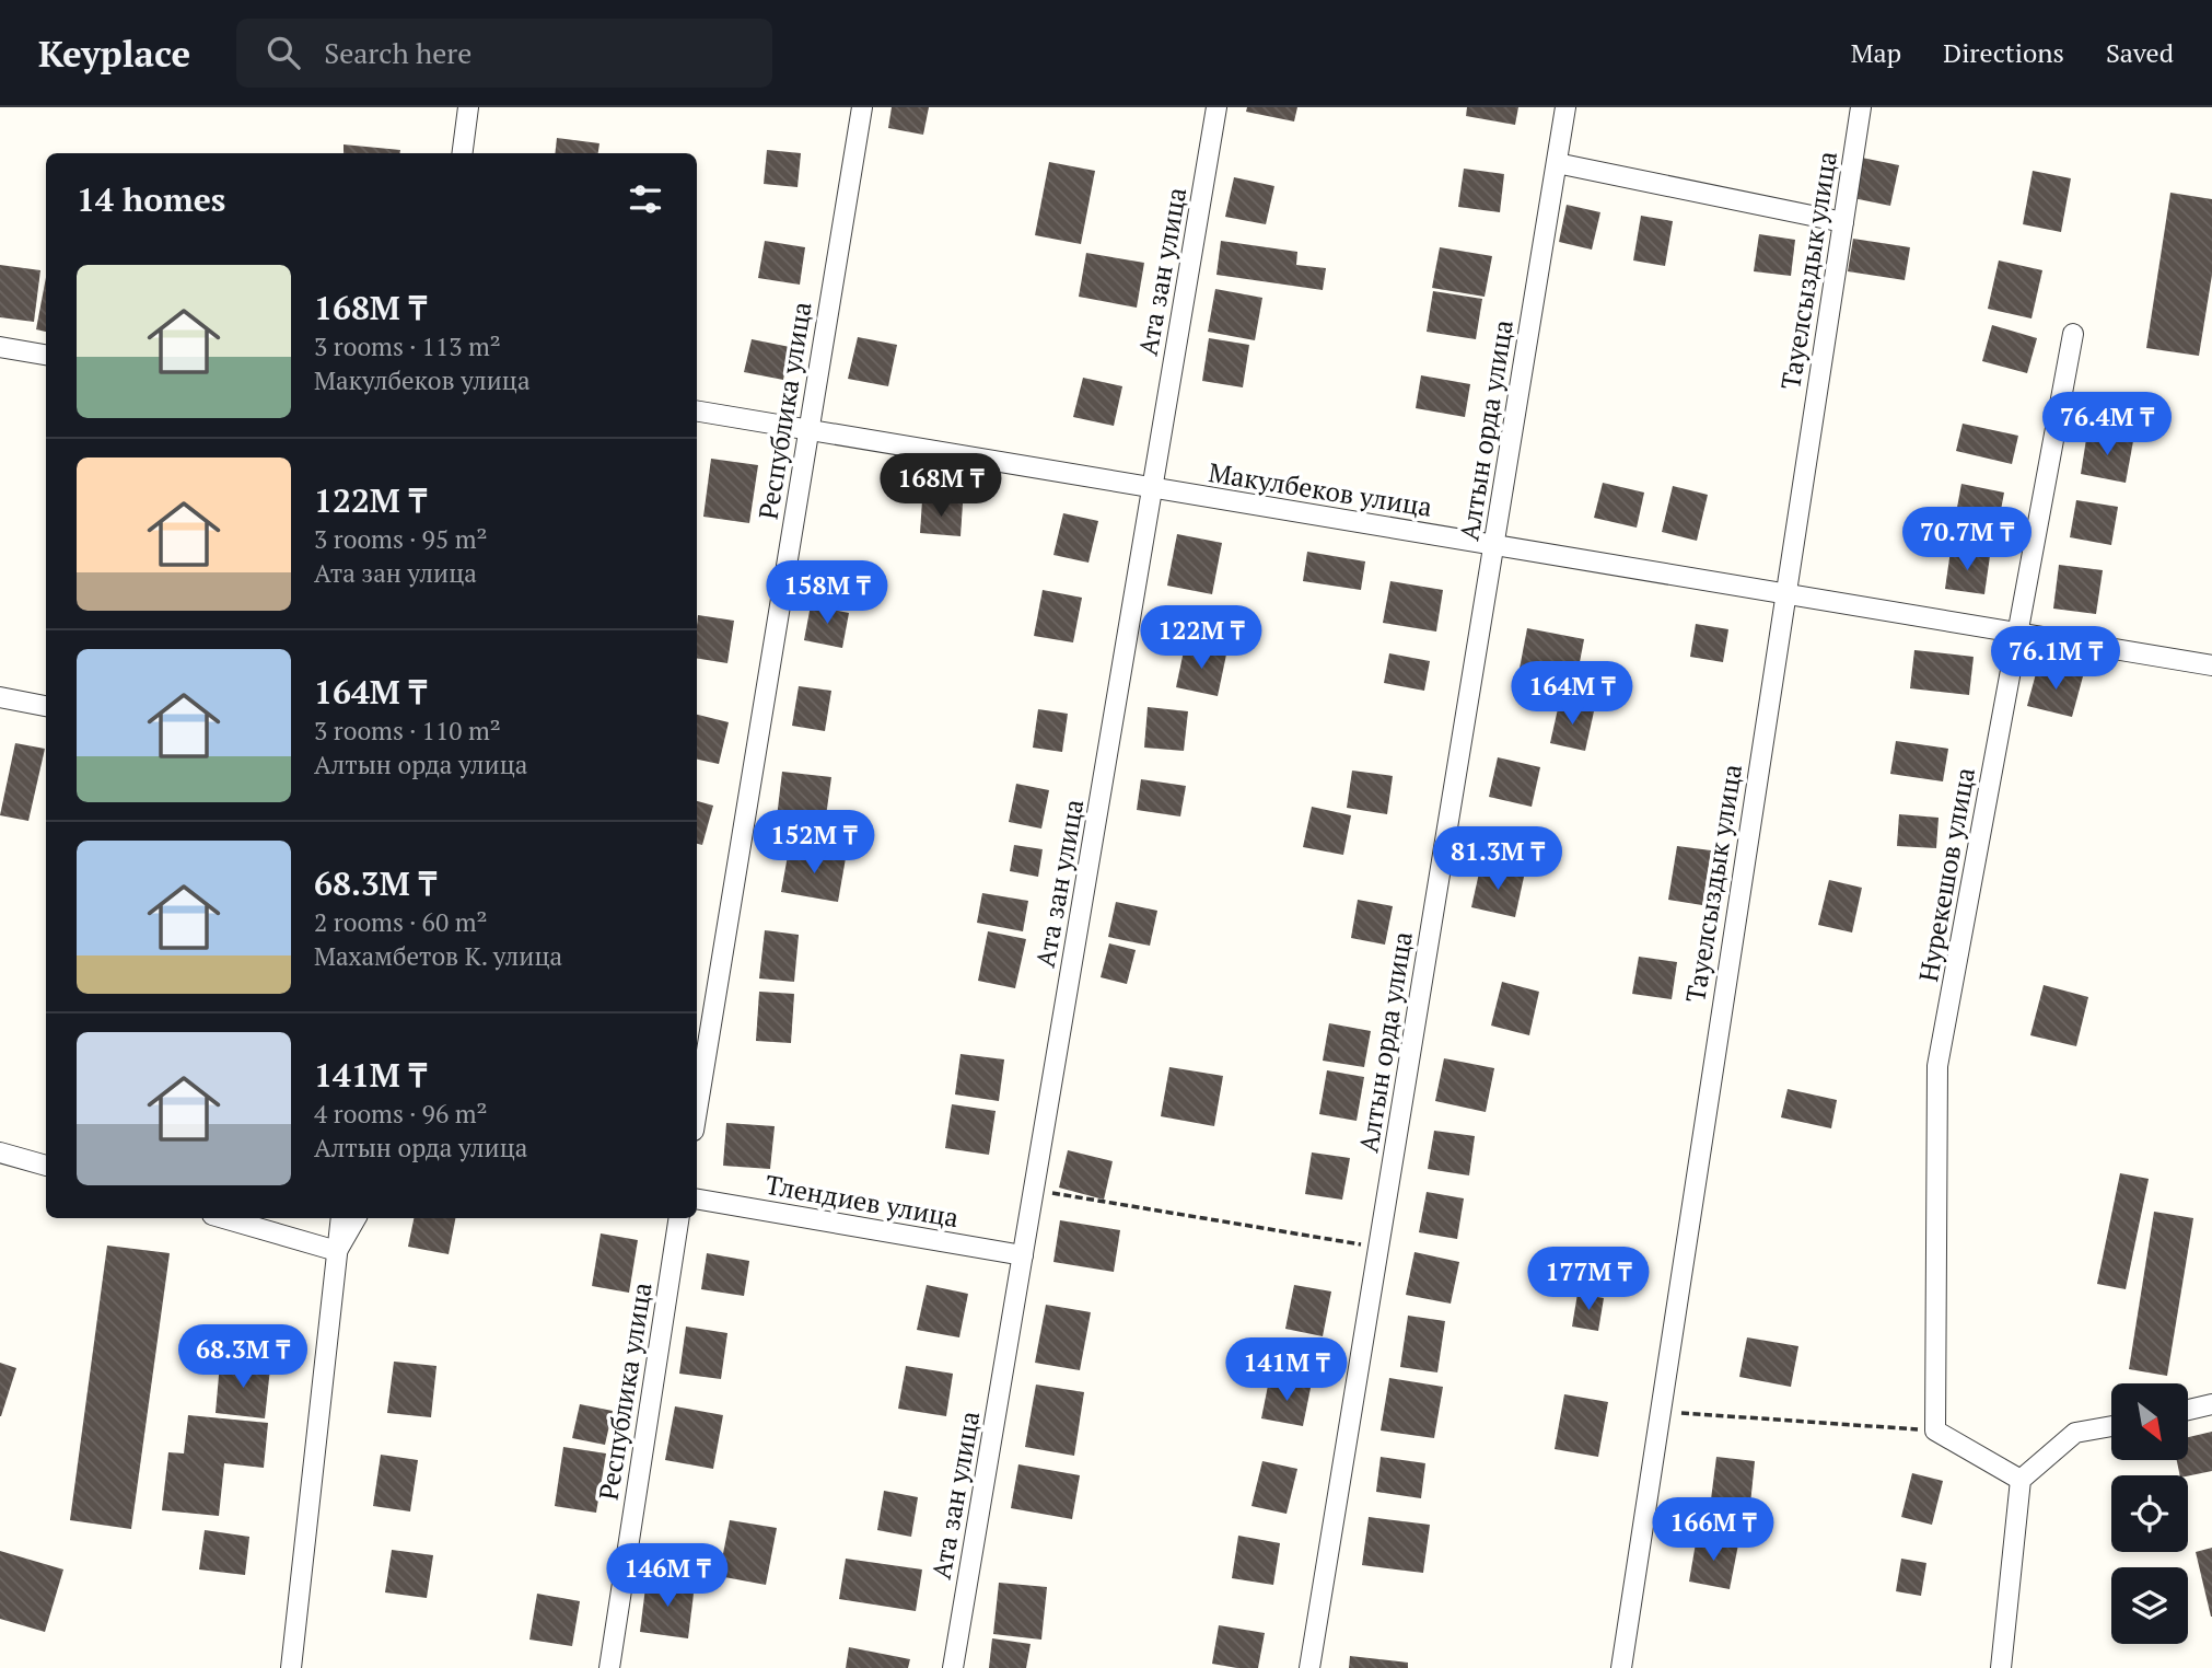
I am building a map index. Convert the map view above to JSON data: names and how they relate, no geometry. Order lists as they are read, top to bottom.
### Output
{
  "streets": {
    "street": [
      "Тауелсыздык улица",
      "Ата зан улица",
      "Республика улица",
      "Алтын орда улица",
      "Макулбеков улица",
      "Нурекешов улица",
      "Тлендиев улица"
    ]
  },
  "crossings": [
    ["Тауелсыздык улица", "Макулбеков улица"],
    ["Ата зан улица", "Макулбеков улица"],
    ["Ата зан улица", "Тлендиев улица"],
    ["Республика улица", "Макулбеков улица"],
    ["Алтын орда улица", "Макулбеков улица"],
    ["Макулбеков улица", "Нурекешов улица"]
  ],
  "north": "bottom right",
  "page": {
    "header": "Keyplace",
    "search": "Search here",
    "nav": ["Map", "Directions", "Saved"],
    "heading": "14 homes",
    "list": [
      {
        "name": "168M ₸",
        "note": "3 rooms · 113 m² · Макулбеков улица"
      },
      {
        "name": "122M ₸",
        "note": "3 rooms · 95 m² · Ата зан улица"
      },
      {
        "name": "164M ₸",
        "note": "3 rooms · 110 m² · Алтын орда улица"
      },
      {
        "name": "68.3M ₸",
        "note": "2 rooms · 60 m² · Махамбетов К. улица"
      },
      {
        "name": "141M ₸",
        "note": "4 rooms · 96 m² · Алтын орда улица"
      }
    ],
    "price": [
      "76.4M ₸",
      "168M ₸",
      "70.7M ₸",
      "158M ₸",
      "122M ₸",
      "76.1M ₸",
      "164M ₸",
      "152M ₸",
      "81.3M ₸",
      "177M ₸",
      "68.3M ₸",
      "141M ₸",
      "166M ₸",
      "146M ₸"
    ]
  }
}
